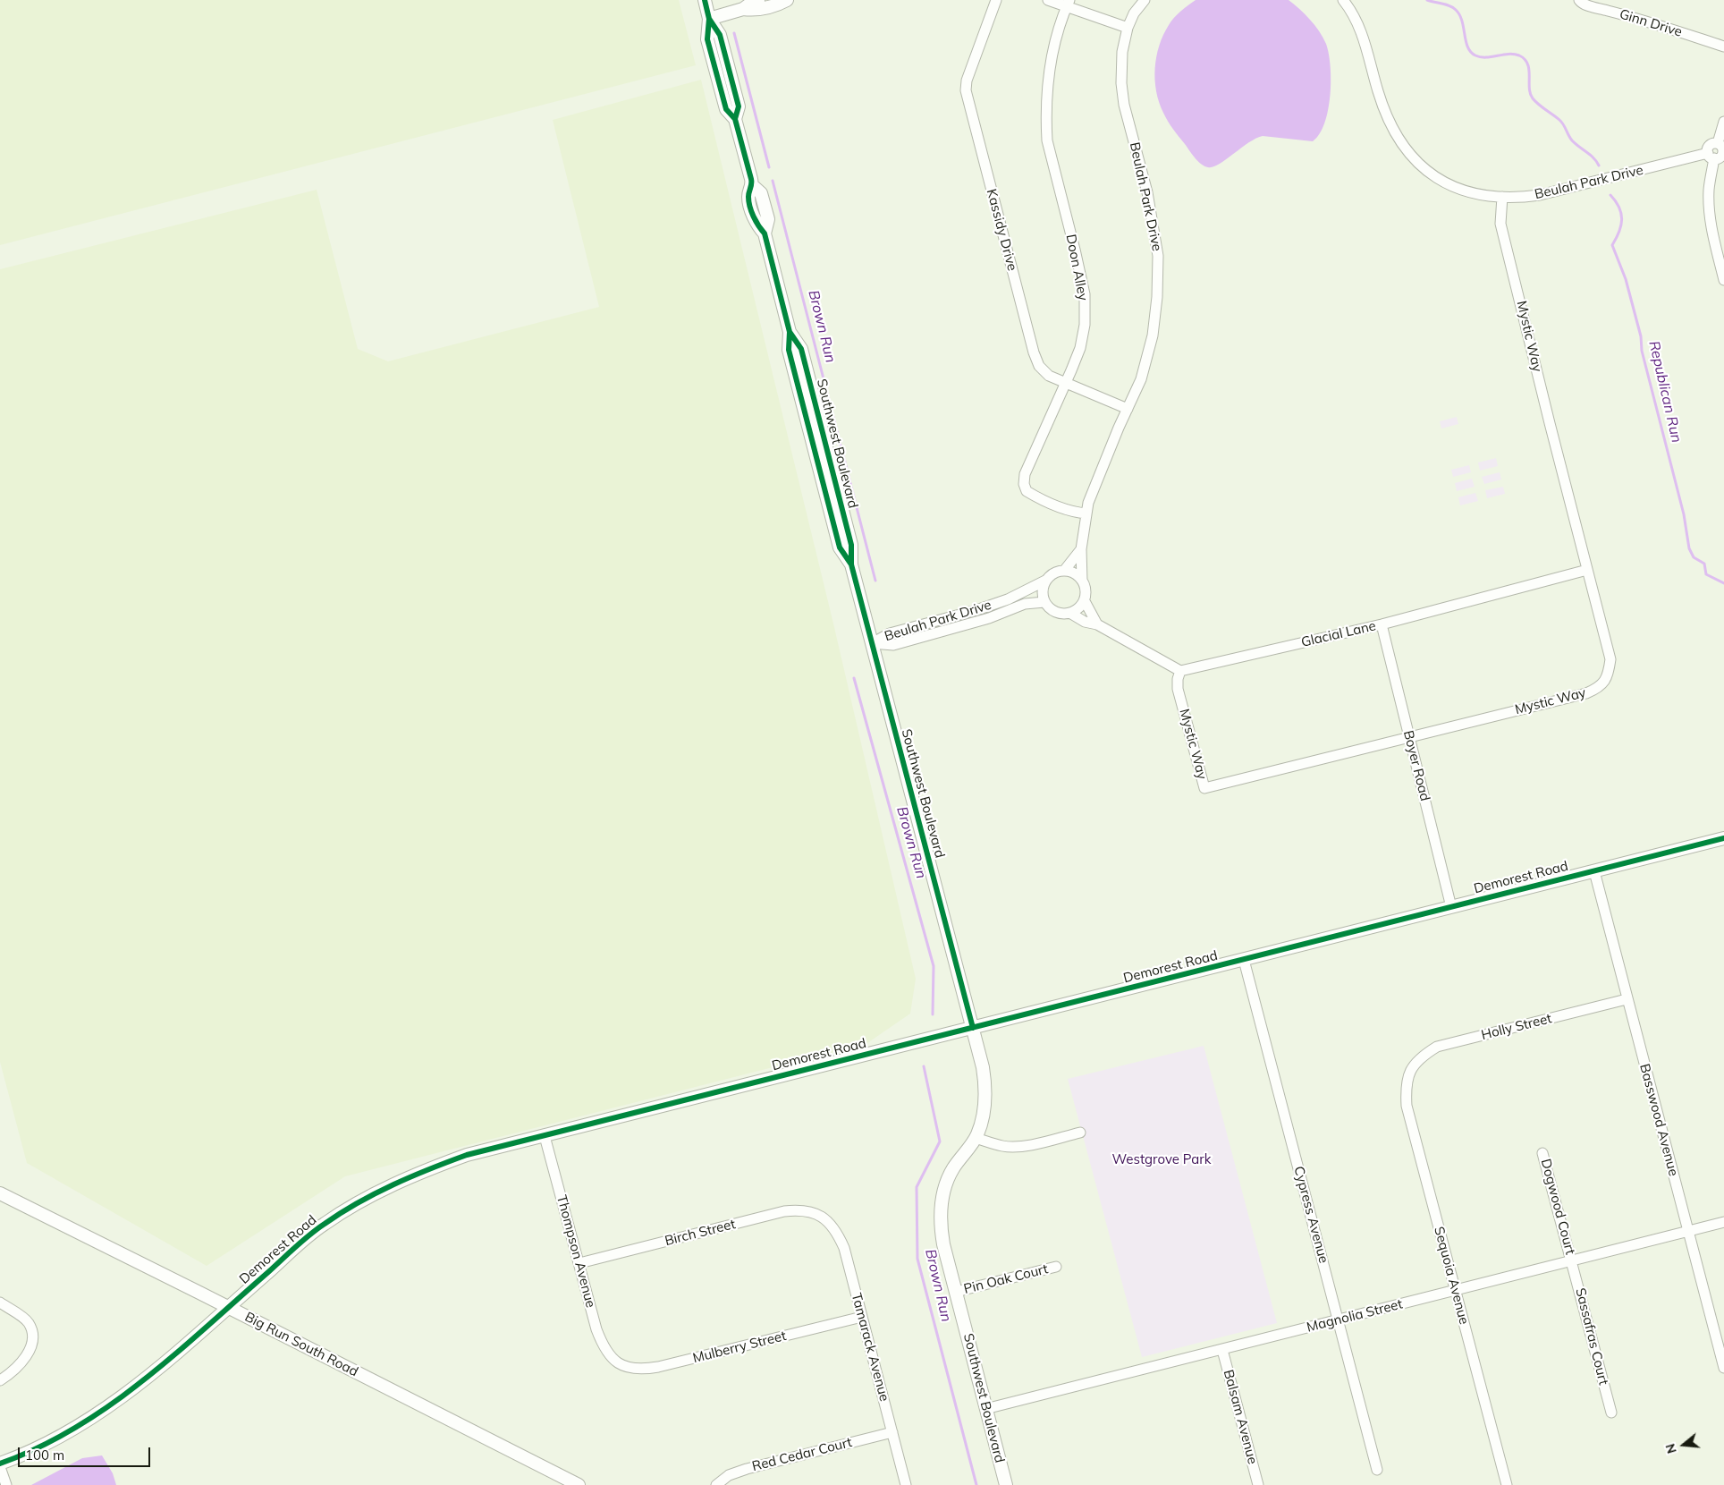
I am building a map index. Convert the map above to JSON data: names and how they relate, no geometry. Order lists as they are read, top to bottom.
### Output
{
  "streets": {
    "street": [
      "Ginn Drive",
      "Beulah Park Drive",
      "Kassidy Drive",
      "Doon Alley",
      "Mystic Way",
      "Southwest Boulevard",
      "Glacial Lane",
      "Boyer Road",
      "Demorest Road",
      "Holly Street",
      "Basswood Avenue",
      "Dogwood Court",
      "Cypress Avenue",
      "Birch Street",
      "Thompson Avenue",
      "Sequoia Avenue",
      "Pin Oak Court",
      "Magnolia Street",
      "Sassafras Court",
      "Big Run South Road",
      "Mulberry Street",
      "Tamarack Avenue",
      "Balsam Avenue",
      "Red Cedar Court"
    ]
  },
  "crossings": [
    ["Beulah Park Drive", "Kassidy Drive"],
    ["Beulah Park Drive", "Doon Alley"],
    ["Beulah Park Drive", "Mystic Way"],
    ["Beulah Park Drive", "Southwest Boulevard"],
    ["Kassidy Drive", "Doon Alley"],
    ["Mystic Way", "Glacial Lane"],
    ["Mystic Way", "Boyer Road"],
    ["Southwest Boulevard", "Demorest Road"],
    ["Southwest Boulevard", "Pin Oak Court"],
    ["Southwest Boulevard", "Magnolia Street"],
    ["Glacial Lane", "Boyer Road"],
    ["Boyer Road", "Demorest Road"],
    ["Demorest Road", "Basswood Avenue"],
    ["Demorest Road", "Cypress Avenue"],
    ["Demorest Road", "Thompson Avenue"],
    ["Demorest Road", "Big Run South Road"],
    ["Holly Street", "Basswood Avenue"],
    ["Holly Street", "Sequoia Avenue"],
    ["Basswood Avenue", "Magnolia Street"],
    ["Dogwood Court", "Magnolia Street"],
    ["Dogwood Court", "Sassafras Court"],
    ["Cypress Avenue", "Magnolia Street"],
    ["Birch Street", "Thompson Avenue"],
    ["Birch Street", "Tamarack Avenue"],
    ["Thompson Avenue", "Mulberry Street"],
    ["Sequoia Avenue", "Magnolia Street"],
    ["Magnolia Street", "Sassafras Court"],
    ["Magnolia Street", "Balsam Avenue"],
    ["Mulberry Street", "Tamarack Avenue"],
    ["Tamarack Avenue", "Red Cedar Court"]
  ],
  "water": ["Brown Run", "Republican Run"],
  "parks": ["Westgrove Park"],
  "scale_bar": "100 m",
  "north": "left"
}
